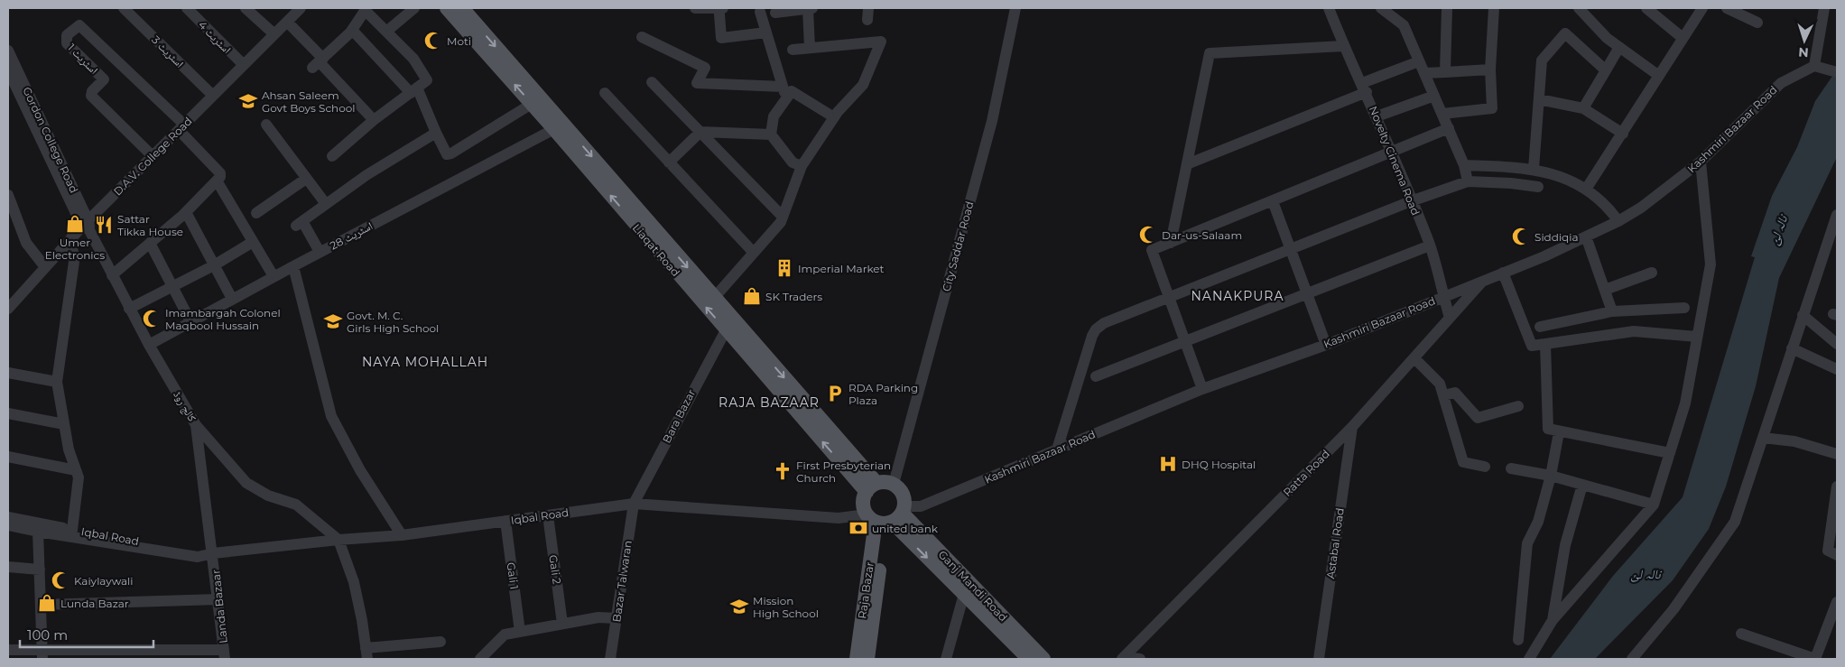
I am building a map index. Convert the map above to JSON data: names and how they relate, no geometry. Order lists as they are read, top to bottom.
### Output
{
  "streets": {
    "main road": ["Liaqat Road", "Ganj Mandi Road", "Raja Bazar"],
    "street": [
      "اسٹریٹ 4",
      "اسٹریٹ 3",
      "اسٹریٹ 1",
      "Kashmiri Bazaar Road",
      "Gordon College Road",
      "D.A.V. College Road",
      "Novelty Cinema Road",
      "اسٹریٹ 28",
      "City Saddar Road",
      "کالج روڈ",
      "Bara Bazar",
      "Ratta Road",
      "Iqbal Road",
      "Astabal Road",
      "Gali 2",
      "Gali 1",
      "Bazar Talwaran",
      "Landa Bazaar"
    ]
  },
  "crossings": [
    ["اسٹریٹ 4", "D.A.V. College Road"],
    ["اسٹریٹ 3", "D.A.V. College Road"],
    ["اسٹریٹ 1", "D.A.V. College Road"],
    ["Kashmiri Bazaar Road", "Novelty Cinema Road"],
    ["Kashmiri Bazaar Road", "City Saddar Road"],
    ["Kashmiri Bazaar Road", "Liaqat Road"],
    ["Kashmiri Bazaar Road", "Ratta Road"],
    ["Kashmiri Bazaar Road", "Iqbal Road"],
    ["Kashmiri Bazaar Road", "Ganj Mandi Road"],
    ["Kashmiri Bazaar Road", "Raja Bazar"],
    ["Gordon College Road", "D.A.V. College Road"],
    ["Gordon College Road", "کالج روڈ"],
    ["D.A.V. College Road", "کالج روڈ"],
    ["Novelty Cinema Road", "Ratta Road"],
    ["اسٹریٹ 28", "Liaqat Road"],
    ["اسٹریٹ 28", "کالج روڈ"],
    ["City Saddar Road", "Liaqat Road"],
    ["City Saddar Road", "Iqbal Road"],
    ["City Saddar Road", "Ganj Mandi Road"],
    ["City Saddar Road", "Raja Bazar"],
    ["Liaqat Road", "Bara Bazar"],
    ["Liaqat Road", "Iqbal Road"],
    ["Liaqat Road", "Ganj Mandi Road"],
    ["Liaqat Road", "Raja Bazar"],
    ["کالج روڈ", "Iqbal Road"],
    ["کالج روڈ", "Landa Bazaar"],
    ["Bara Bazar", "Iqbal Road"],
    ["Bara Bazar", "Bazar Talwaran"],
    ["Ratta Road", "Astabal Road"],
    ["Iqbal Road", "Gali 2"],
    ["Iqbal Road", "Gali 1"],
    ["Iqbal Road", "Bazar Talwaran"],
    ["Iqbal Road", "Ganj Mandi Road"],
    ["Iqbal Road", "Raja Bazar"],
    ["Iqbal Road", "Landa Bazaar"],
    ["Ganj Mandi Road", "Raja Bazar"]
  ],
  "districts": ["NANAKPURA", "NAYA MOHALLAH", "RAJA BAZAAR"],
  "water": ["نالہ لئ"],
  "places": {
    "mosque": [
      "Moti",
      "Dar-us-Salaam",
      "Siddiqia",
      "Imambargah Colonel Maqbool Hussain",
      "Kaiylaywali"
    ],
    "school or university": ["Ahsan Saleem Govt Boys School", "Govt. M. C. Girls High School", "Mission High School"],
    "shop": ["Umer Electronics", "SK Traders", "Lunda Bazar"],
    "restaurant": ["Sattar Tikka House"],
    "building": ["Imperial Market"],
    "parking": ["RDA Parking Plaza"],
    "hospital": ["DHQ Hospital"],
    "church": ["First Presbyterian Church"],
    "bank": ["united bank"]
  },
  "scale_bar": "100 m",
  "north": "bottom"
}
